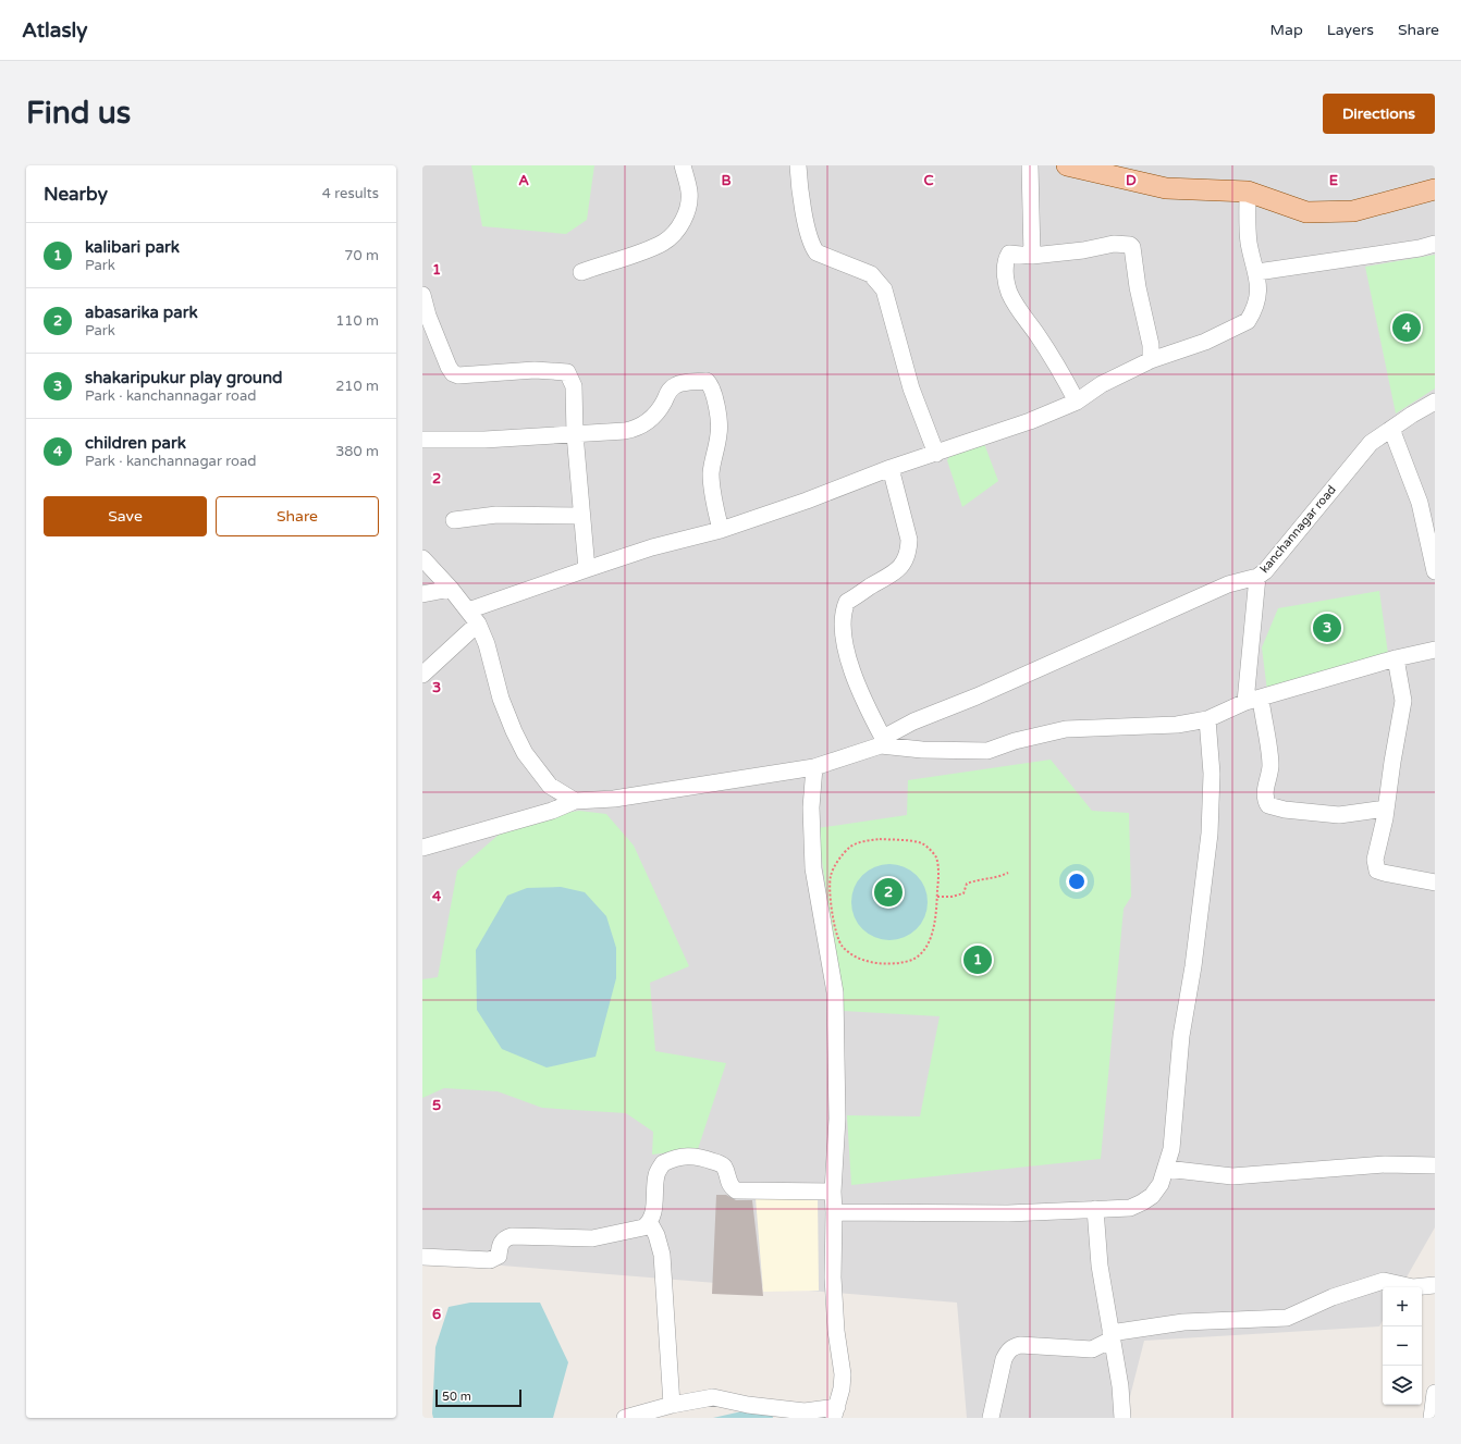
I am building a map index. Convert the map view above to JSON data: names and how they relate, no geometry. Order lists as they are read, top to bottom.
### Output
{
  "streets": {
    "street": ["kanchannagar road"]
  },
  "scale_bar": "50 m",
  "page": {
    "header": "Atlasly",
    "nav": ["Map", "Layers", "Share"],
    "buttons": [
      "Directions",
      ["Save", "Share"]
    ],
    "title": "Find us",
    "heading": ["Nearby", "4 results"],
    "list": [
      {
        "mark": "1",
        "name": "kalibari park",
        "note": "Park",
        "value": "70 m"
      },
      {
        "mark": "2",
        "name": "abasarika park",
        "note": "Park",
        "value": "110 m"
      },
      {
        "mark": "3",
        "name": "shakaripukur play ground",
        "note": "Park · kanchannagar road",
        "value": "210 m"
      },
      {
        "mark": "4",
        "name": "children park",
        "note": "Park · kanchannagar road",
        "value": "380 m"
      }
    ],
    "pins": [
      "4",
      "3",
      "2",
      "1"
    ],
    "map_buttons": ["+", "−"],
    "scale": "50 m"
  },
  "grid": {
    "columns": [
      "A",
      "B",
      "C",
      "D",
      "E"
    ],
    "rows": [
      "1",
      "2",
      "3",
      "4",
      "5",
      "6"
    ]
  }
}
